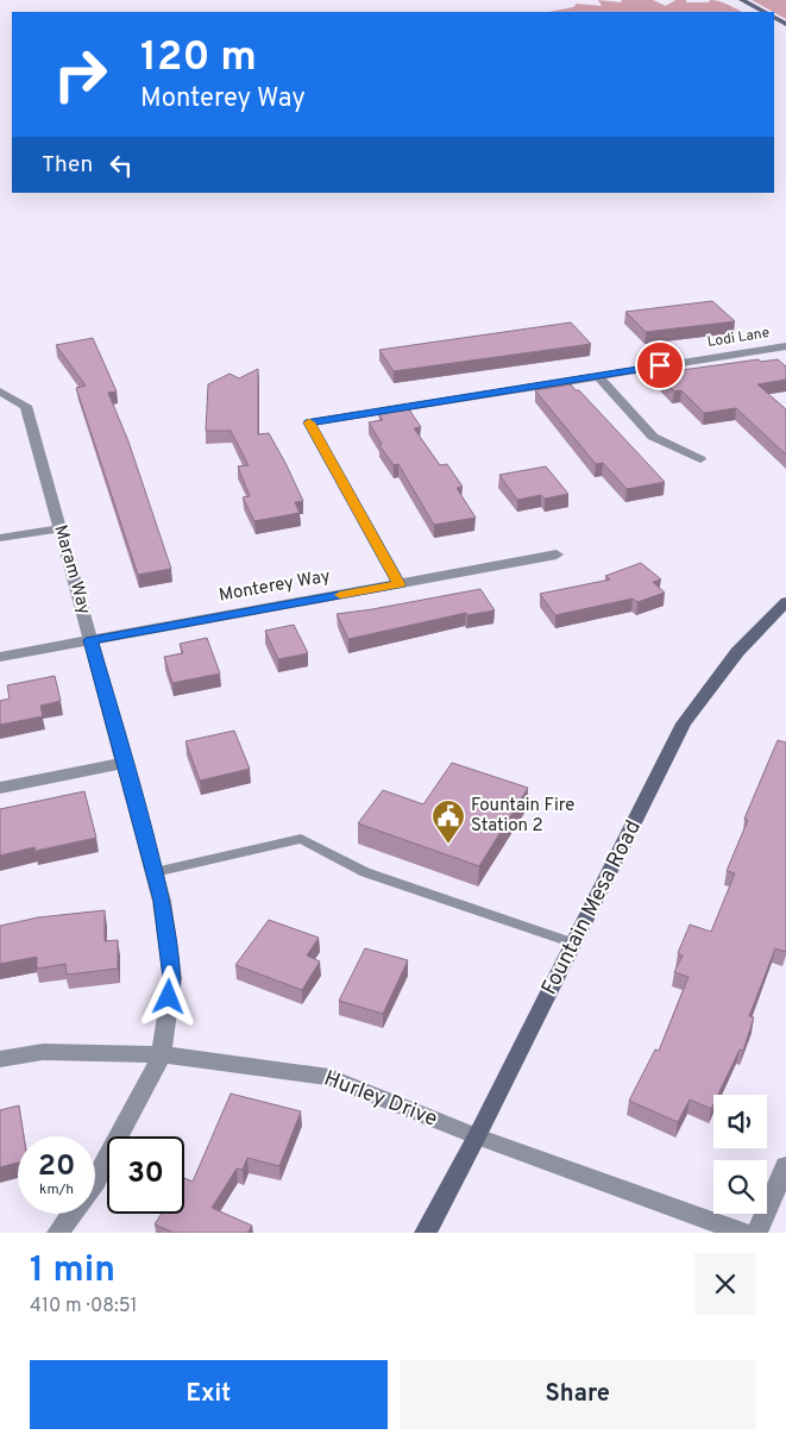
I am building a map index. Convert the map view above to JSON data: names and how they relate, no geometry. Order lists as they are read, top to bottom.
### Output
{
  "streets": {
    "main road": ["Fountain Mesa Road"],
    "street": [
      "Lodi Lane",
      "Maram Way",
      "Monterey Way",
      "Hurley Drive"
    ]
  },
  "crossings": [
    ["Lodi Lane", "Monterey Way"],
    ["Maram Way", "Monterey Way"],
    ["Maram Way", "Hurley Drive"],
    ["Fountain Mesa Road", "Hurley Drive"]
  ],
  "places": {
    "public building": ["Fountain Fire Station 2"]
  },
  "page": {
    "turn": ["120 m", "Monterey Way"],
    "then": "Then",
    "speed": "20 km/h",
    "limit": "30",
    "heading": ["1 min", "410 m · 08:51"],
    "buttons": ["Exit", "Share"]
  }
}
